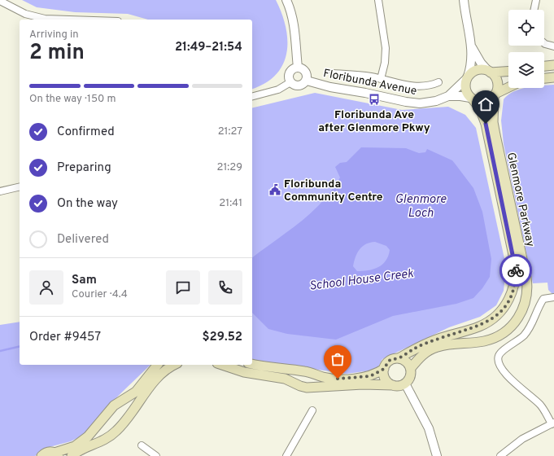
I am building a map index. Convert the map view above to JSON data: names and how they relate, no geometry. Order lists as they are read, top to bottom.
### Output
{
  "streets": {
    "main road": ["Glenmore Parkway"],
    "street": ["Floribunda Avenue"]
  },
  "crossings": [
    ["Floribunda Avenue", "Glenmore Parkway"]
  ],
  "water": ["Glenmore Loch", "School House Creek"],
  "places": {
    "bus stop": ["Floribunda Ave after Glenmore Pkwy"],
    "public building": ["Floribunda Community Centre"]
  },
  "page": {
    "heading": ["2 min", "Arriving in", "21:49–21:54"],
    "panel": [
      "Sam",
      "Courier · 4.4",
      "Order #9457",
      "$29.52"
    ],
    "bar": "On the way · 150 m",
    "list": [
      ["Confirmed", "21:27"],
      ["Preparing", "21:29"],
      ["On the way", "21:41"],
      "Delivered"
    ]
  }
}
